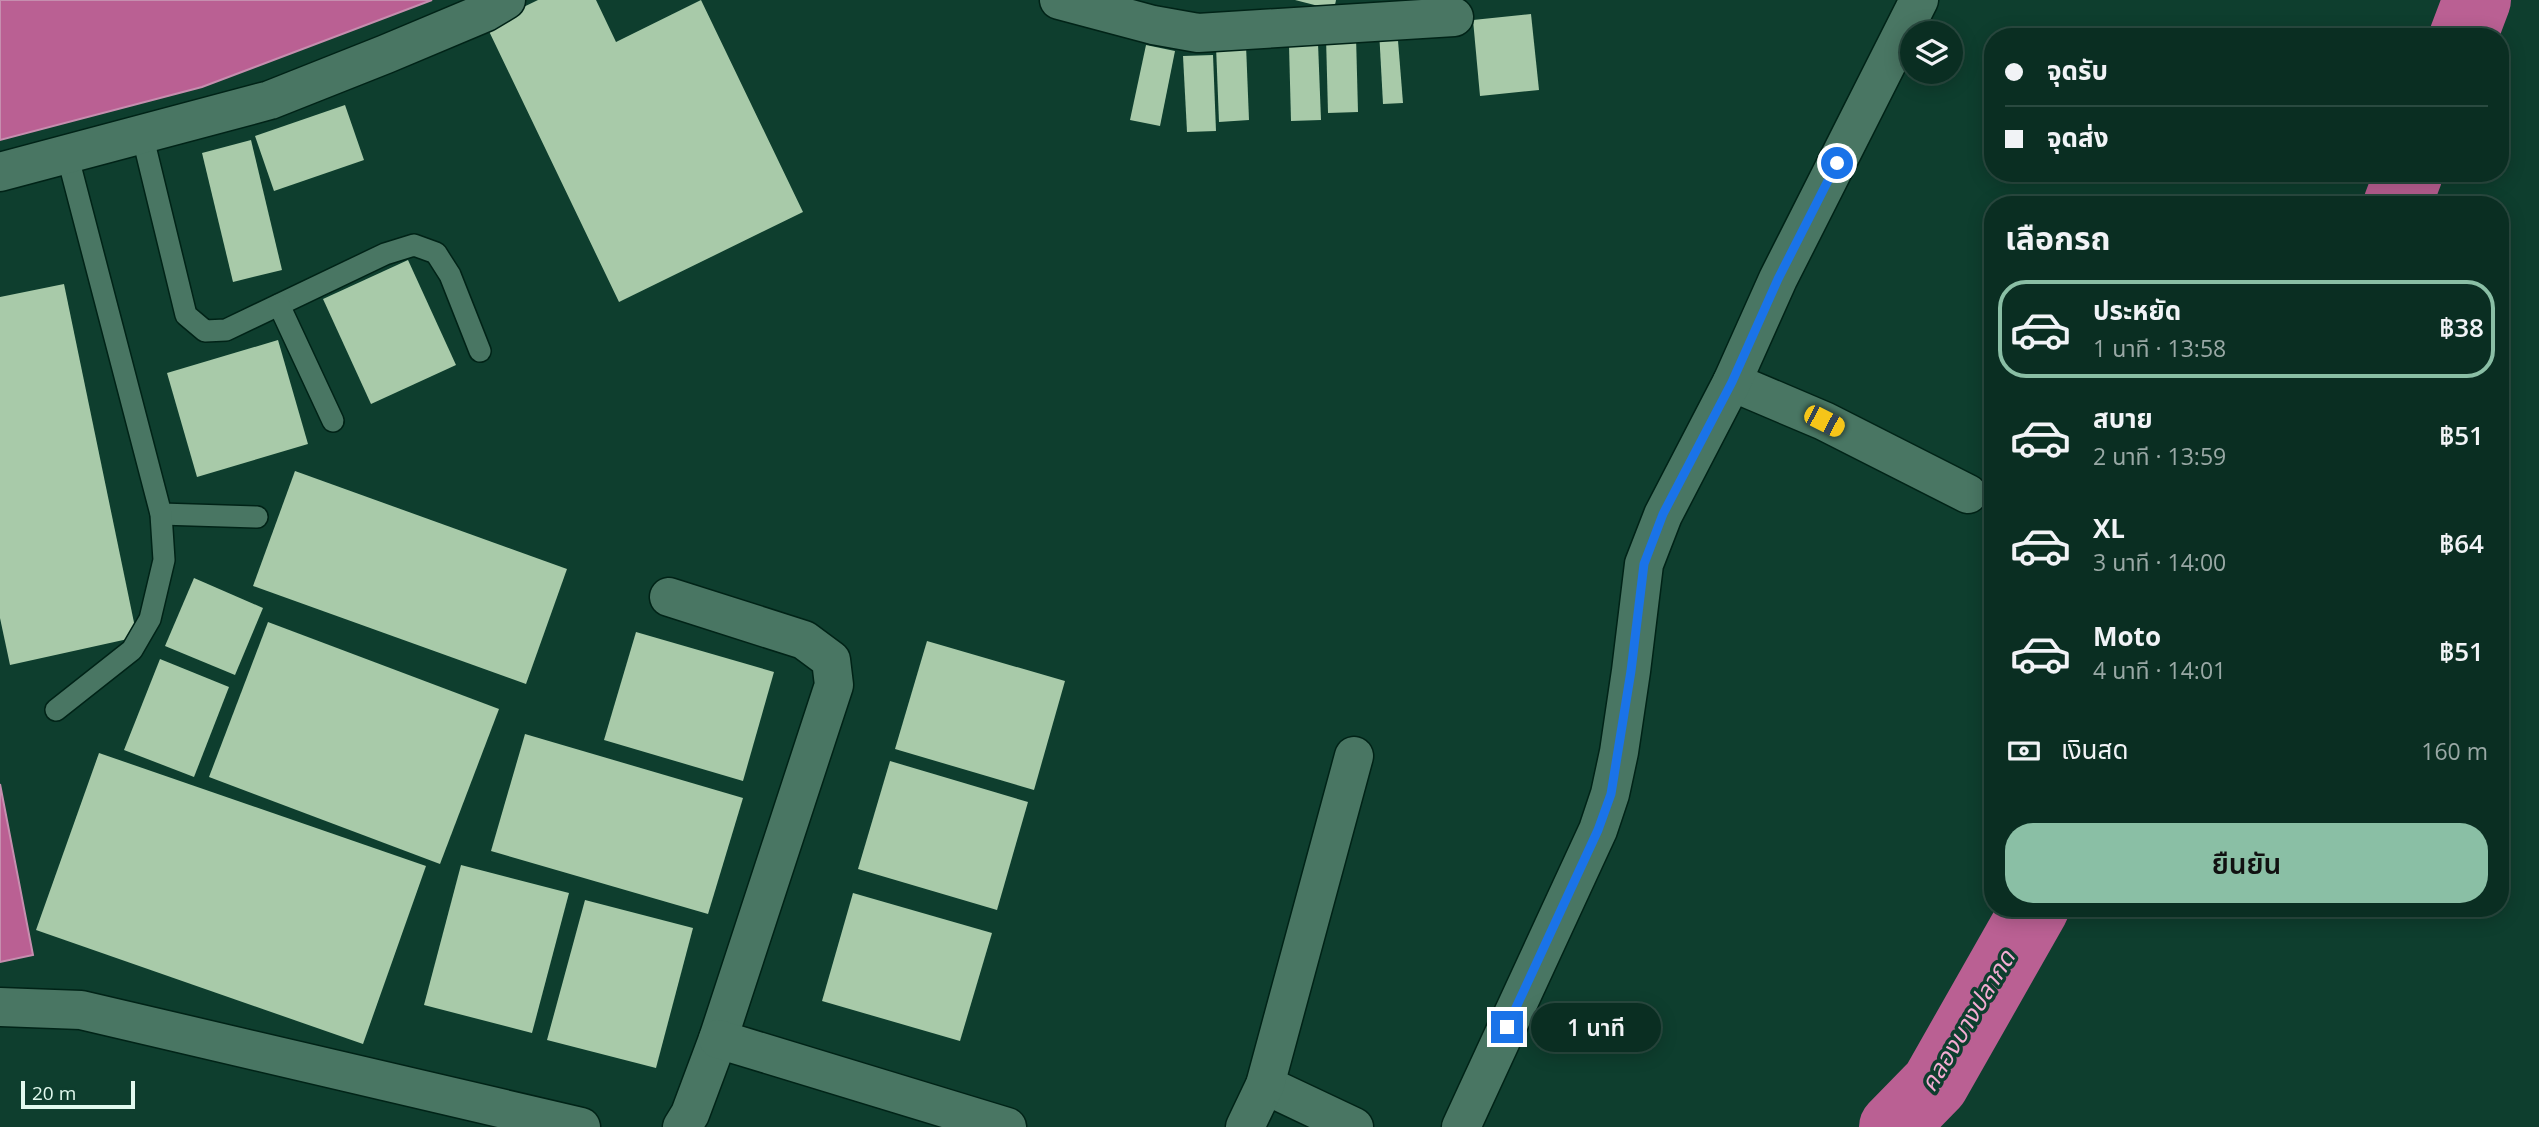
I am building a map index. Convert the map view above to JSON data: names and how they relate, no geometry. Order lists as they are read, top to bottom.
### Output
{
  "water": ["คลองบางปลากด"],
  "scale_bar": "20 m",
  "page": {
    "banner": ["จุดรับ", "จุดส่ง"],
    "heading": "เลือกรถ",
    "list": [
      {
        "name": "ประหยัด",
        "note": "1 นาที · 13:58",
        "value": "฿38"
      },
      {
        "name": "สบาย",
        "note": "2 นาที · 13:59",
        "value": "฿51"
      },
      {
        "name": "XL",
        "note": "3 นาที · 14:00",
        "value": "฿64"
      },
      {
        "name": "Moto",
        "note": "4 นาที · 14:01",
        "value": "฿51"
      }
    ],
    "pay": ["เงินสด", "160 m"],
    "buttons": "ยืนยัน",
    "bubble": "1 นาที",
    "scale": "20 m"
  }
}
